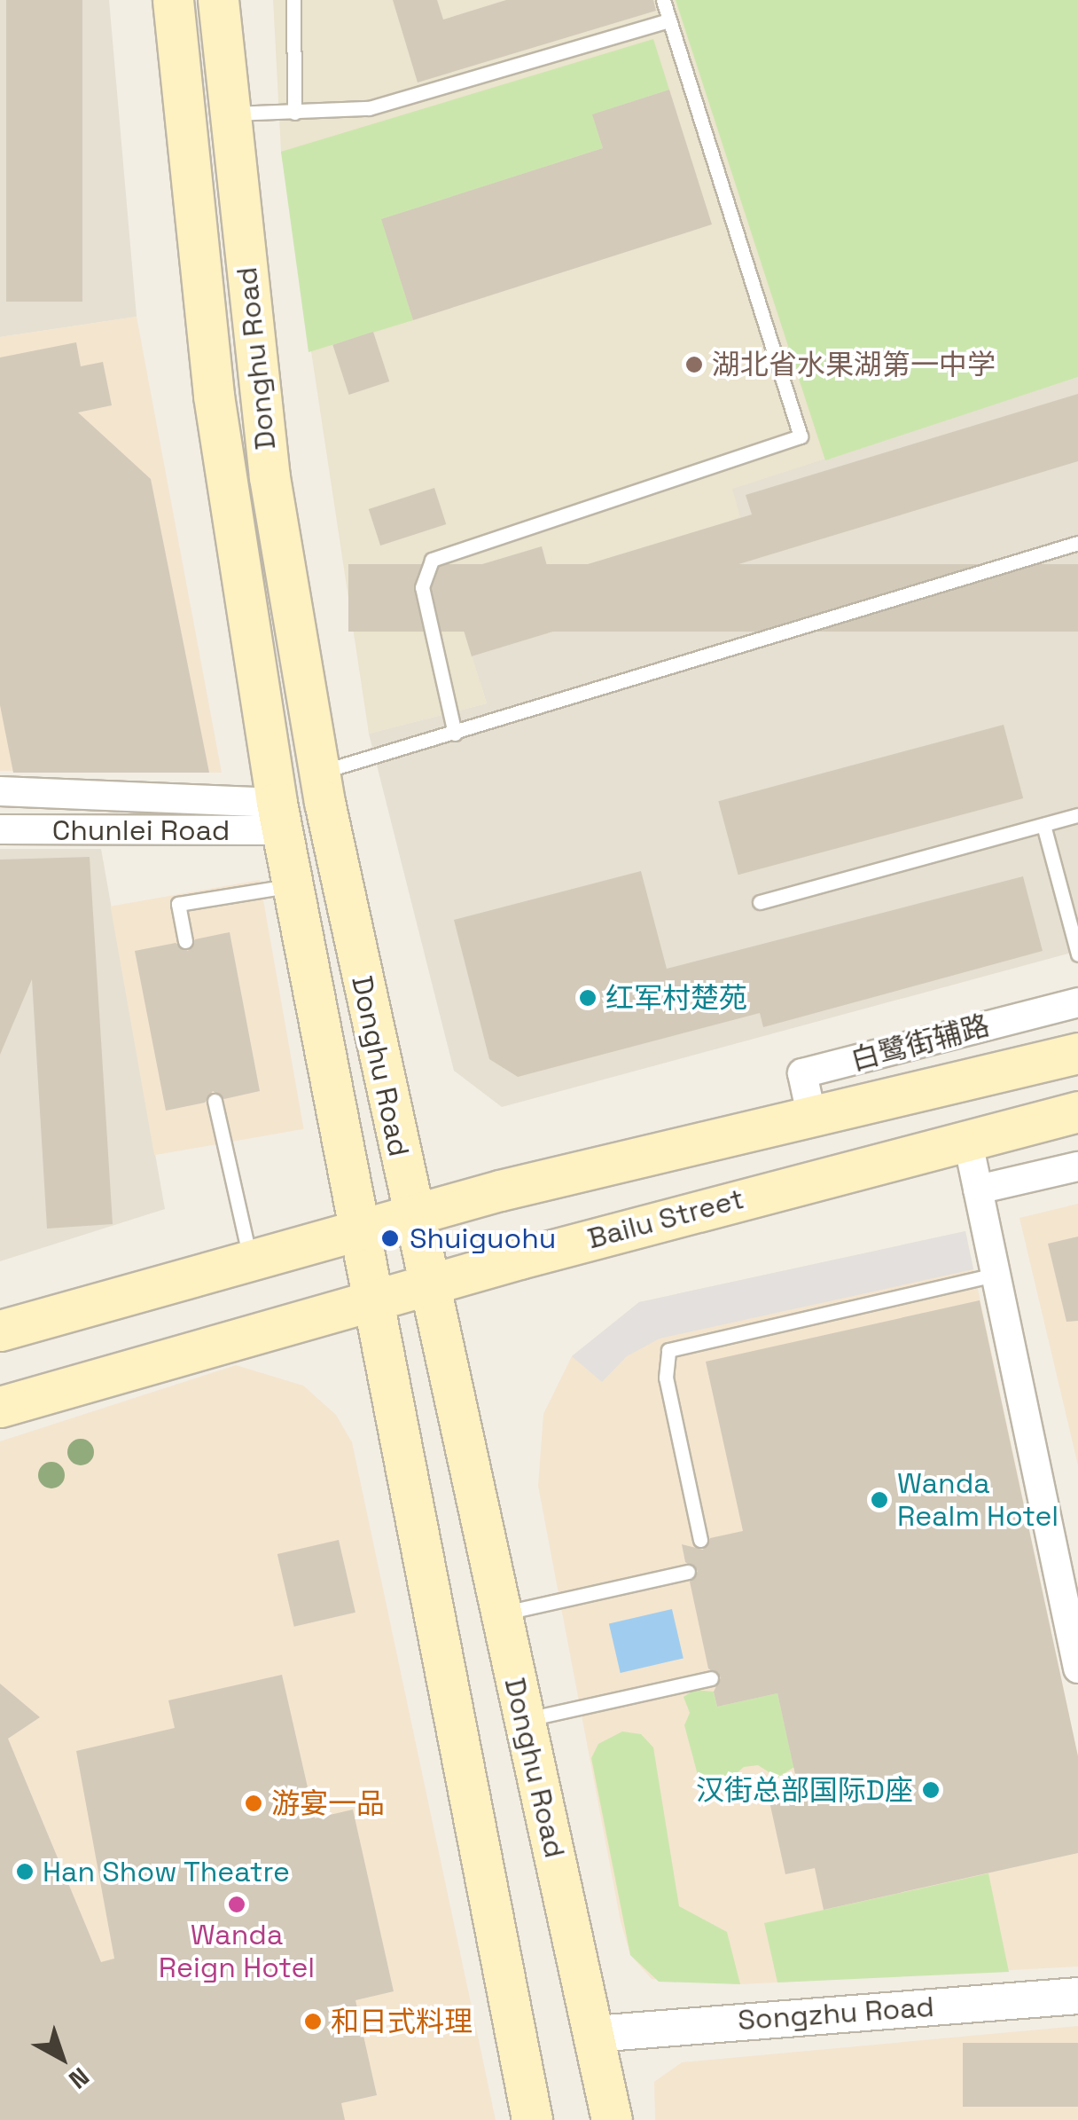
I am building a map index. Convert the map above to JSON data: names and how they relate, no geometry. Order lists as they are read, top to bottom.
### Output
{
  "streets": {
    "main road": ["Donghu Road", "Bailu Street"],
    "street": ["Chunlei Road", "白鹭街辅路", "Songzhu Road"]
  },
  "crossings": [
    ["Donghu Road", "Chunlei Road"],
    ["Donghu Road", "Bailu Street"],
    ["Donghu Road", "Songzhu Road"]
  ],
  "places": [
    "湖北省水果湖第一中学",
    "红军村楚苑",
    "Shuiguohu",
    "Wanda Realm Hotel",
    "汉街总部国际D座",
    "游宴一品",
    "Han Show Theatre",
    "Wanda Reign Hotel",
    "和日式料理"
  ],
  "north": "bottom right"
}
